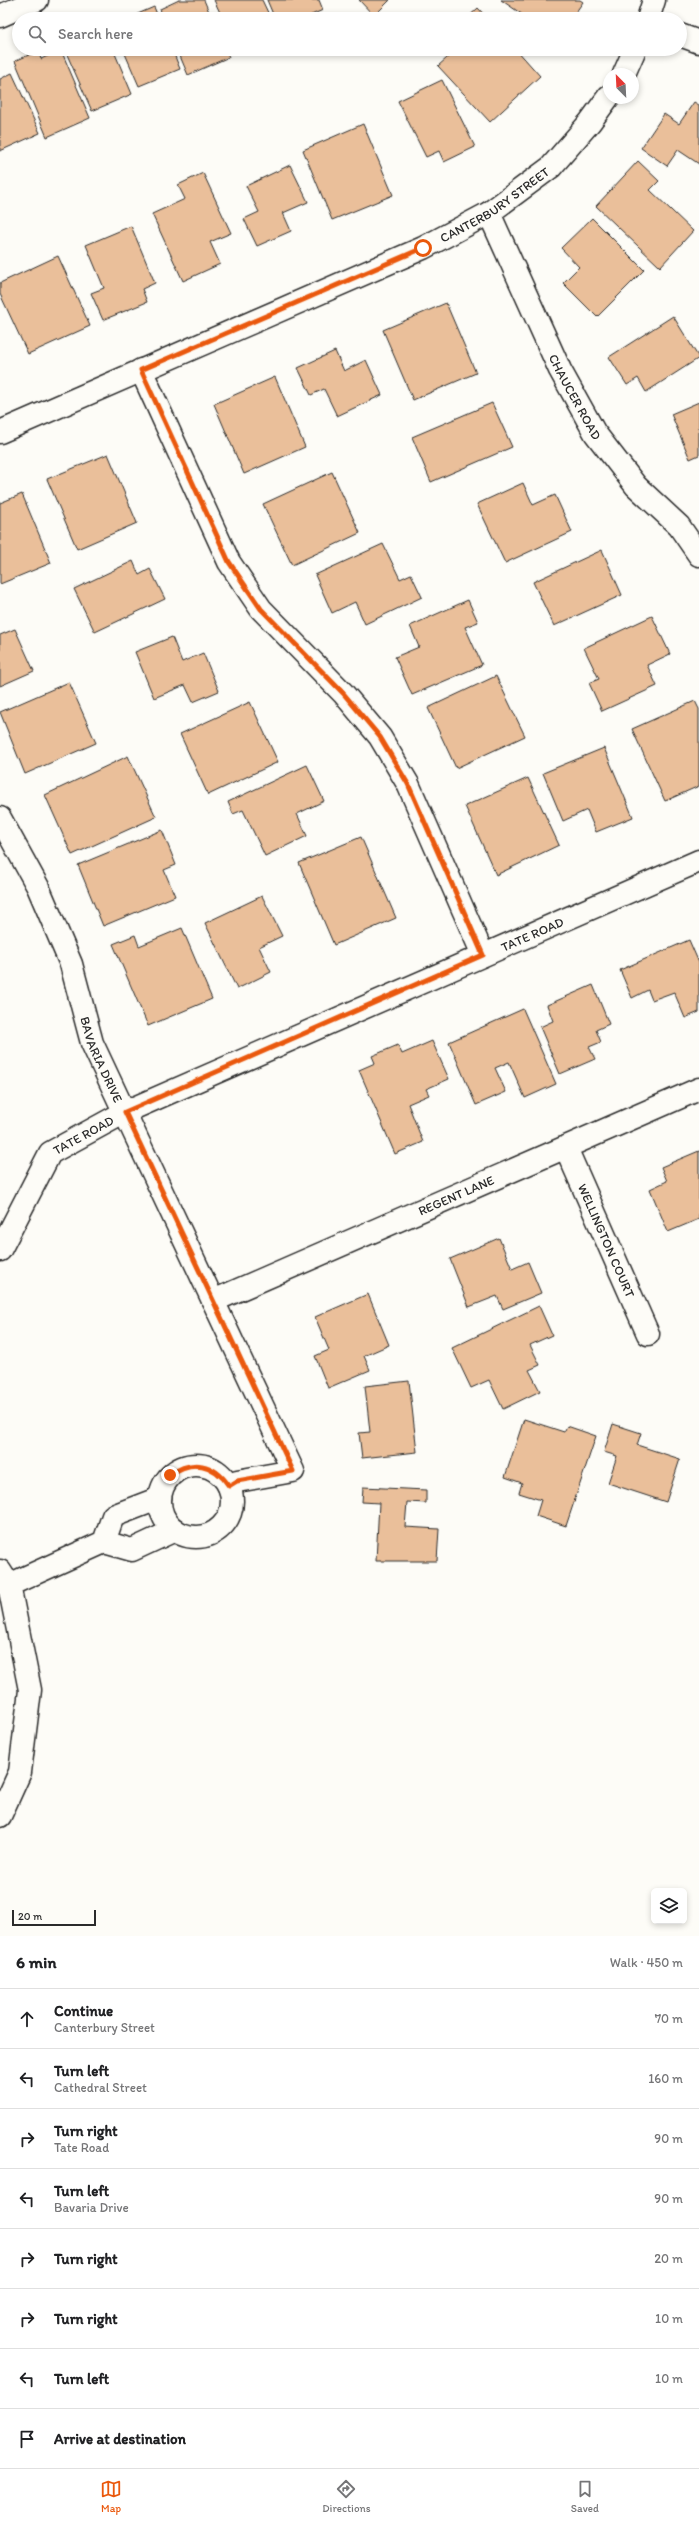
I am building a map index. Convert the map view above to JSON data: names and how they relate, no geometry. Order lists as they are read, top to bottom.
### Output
{
  "streets": {
    "street": [
      "CANTERBURY STREET",
      "CHAUCER ROAD",
      "TATE ROAD",
      "BAVARIA DRIVE",
      "REGENT LANE",
      "WELLINGTON COURT"
    ]
  },
  "crossings": [
    ["CANTERBURY STREET", "CHAUCER ROAD"],
    ["TATE ROAD", "BAVARIA DRIVE"],
    ["BAVARIA DRIVE", "REGENT LANE"],
    ["REGENT LANE", "WELLINGTON COURT"]
  ],
  "scale_bar": "20 m",
  "north": "top left",
  "page": {
    "search": "Search here",
    "scale": "20 m",
    "heading": ["6 min", "Walk · 450 m"],
    "list": [
      ["Continue", "Canterbury Street", "70 m"],
      ["Turn left", "Cathedral Street", "160 m"],
      ["Turn right", "Tate Road", "90 m"],
      ["Turn left", "Bavaria Drive", "90 m"],
      ["Turn right", "20 m"],
      ["Turn right", "10 m"],
      ["Turn left", "10 m"],
      "Arrive at destination"
    ],
    "nav": ["Map", "Directions", "Saved"]
  }
}
